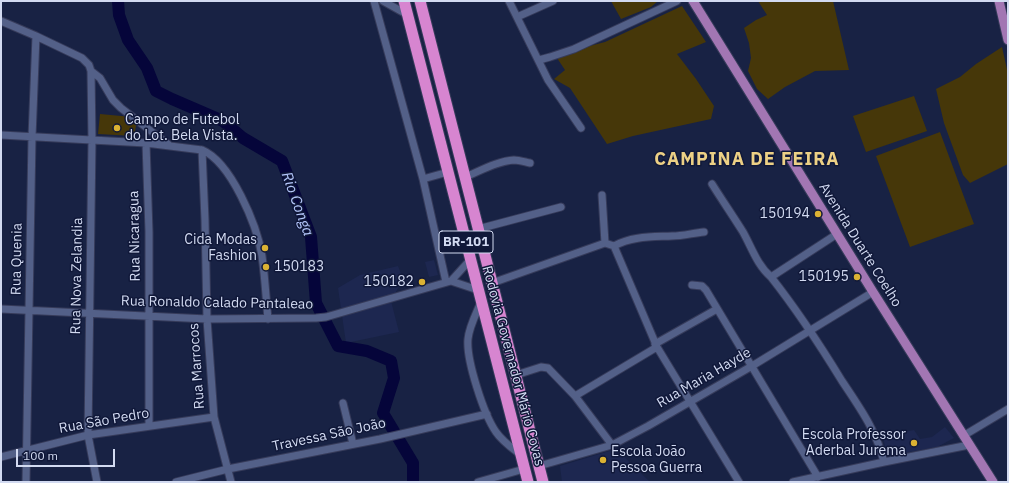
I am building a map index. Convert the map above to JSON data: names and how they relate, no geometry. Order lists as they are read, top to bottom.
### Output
{
  "streets": {
    "highway": ["BR-101", "Rodovia Governador Mário Covas"],
    "main road": ["Avenida Duarte Coelho"],
    "street": [
      "Rua Nicaragua",
      "Rua Quenia",
      "Rua Nova Zelandia",
      "Rua Ronaldo Calado Pantaleao",
      "Rua Marrocos",
      "Rua Maria Hayde",
      "Rua São Pedro",
      "Travessa São João"
    ]
  },
  "crossings": [
    ["Rua Nicaragua", "Rua Ronaldo Calado Pantaleao"],
    ["Rua Nicaragua", "Rua São Pedro"],
    ["Avenida Duarte Coelho", "Rua Maria Hayde"],
    ["Rua Quenia", "Rua Ronaldo Calado Pantaleao"],
    ["Rua Quenia", "Rua São Pedro"],
    ["Rua Nova Zelandia", "Rua Ronaldo Calado Pantaleao"],
    ["Rua Nova Zelandia", "Rua São Pedro"],
    ["Rua Ronaldo Calado Pantaleao", "Rua Marrocos"],
    ["Rua Marrocos", "Rua São Pedro"],
    ["Rua Marrocos", "Travessa São João"],
    ["Rodovia Governador Mário Covas", "Rua Maria Hayde"]
  ],
  "districts": ["CAMPINA DE FEIRA"],
  "water": ["Rio Conga"],
  "places": [
    "Campo de Futebol do Lot. Bela Vista.",
    "150194",
    "Cida Modas Fashion",
    "150183",
    "150195",
    "150182",
    "Escola Professor Aderbal Jurema",
    "Escola João Pessoa Guerra"
  ],
  "scale_bar": "100 m"
}
